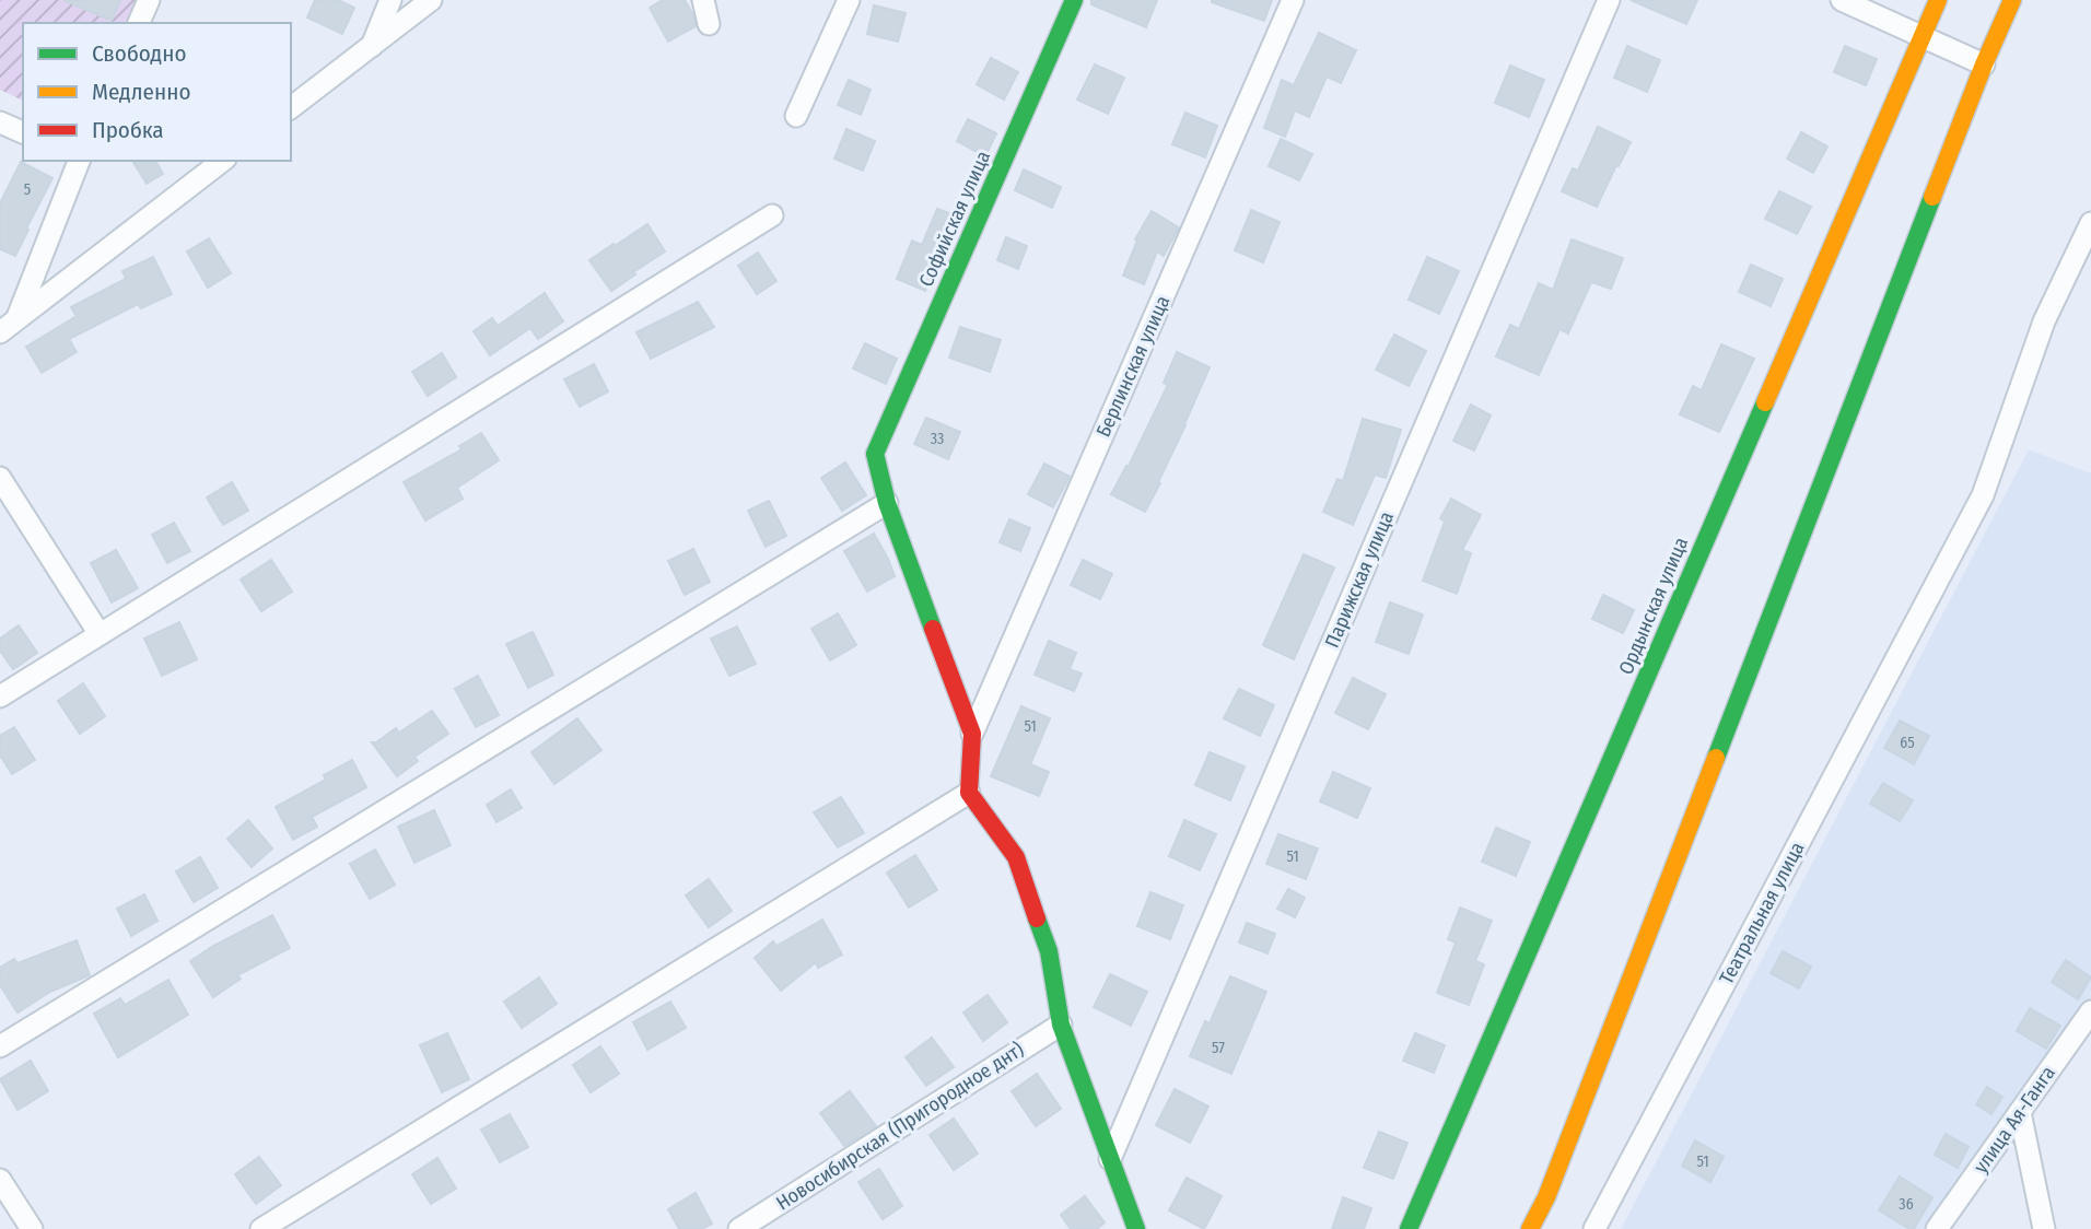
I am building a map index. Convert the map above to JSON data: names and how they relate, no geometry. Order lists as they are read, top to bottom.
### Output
{
  "streets": {
    "street": [
      "Софийская улица",
      "Берлинская улица",
      "Парижская улица",
      "Ордынская улица",
      "Театральная улица",
      "улица Ая-Ганга",
      "Новосибирская (Пригородное днт)"
    ]
  },
  "house_numbers": [
    "5",
    "33",
    "51",
    "65",
    "51",
    "57",
    "51",
    "36"
  ],
  "legend": ["Свободно", "Медленно", "Пробка"]
}
